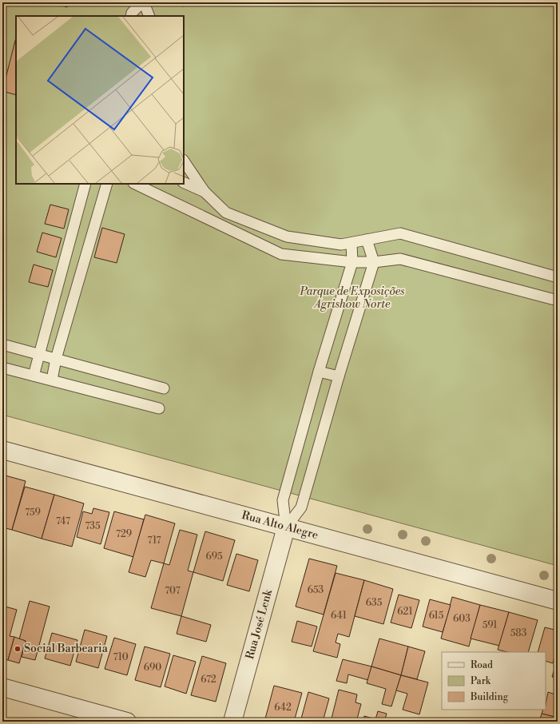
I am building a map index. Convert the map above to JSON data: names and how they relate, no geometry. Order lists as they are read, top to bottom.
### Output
{
  "streets": {
    "street": ["Rua Alto Alegre", "Rua José Lenk"]
  },
  "crossings": [
    ["Rua Alto Alegre", "Rua José Lenk"]
  ],
  "parks": ["Parque de Exposições Agrishow Norte"],
  "places": ["Social Barbearia"],
  "house_numbers": [
    "759",
    "747",
    "735",
    "729",
    "717",
    "695",
    "653",
    "707",
    "635",
    "621",
    "641",
    "615",
    "603",
    "591",
    "583",
    "710",
    "690",
    "672",
    "642"
  ],
  "legend": ["Road", "Park", "Building"]
}
